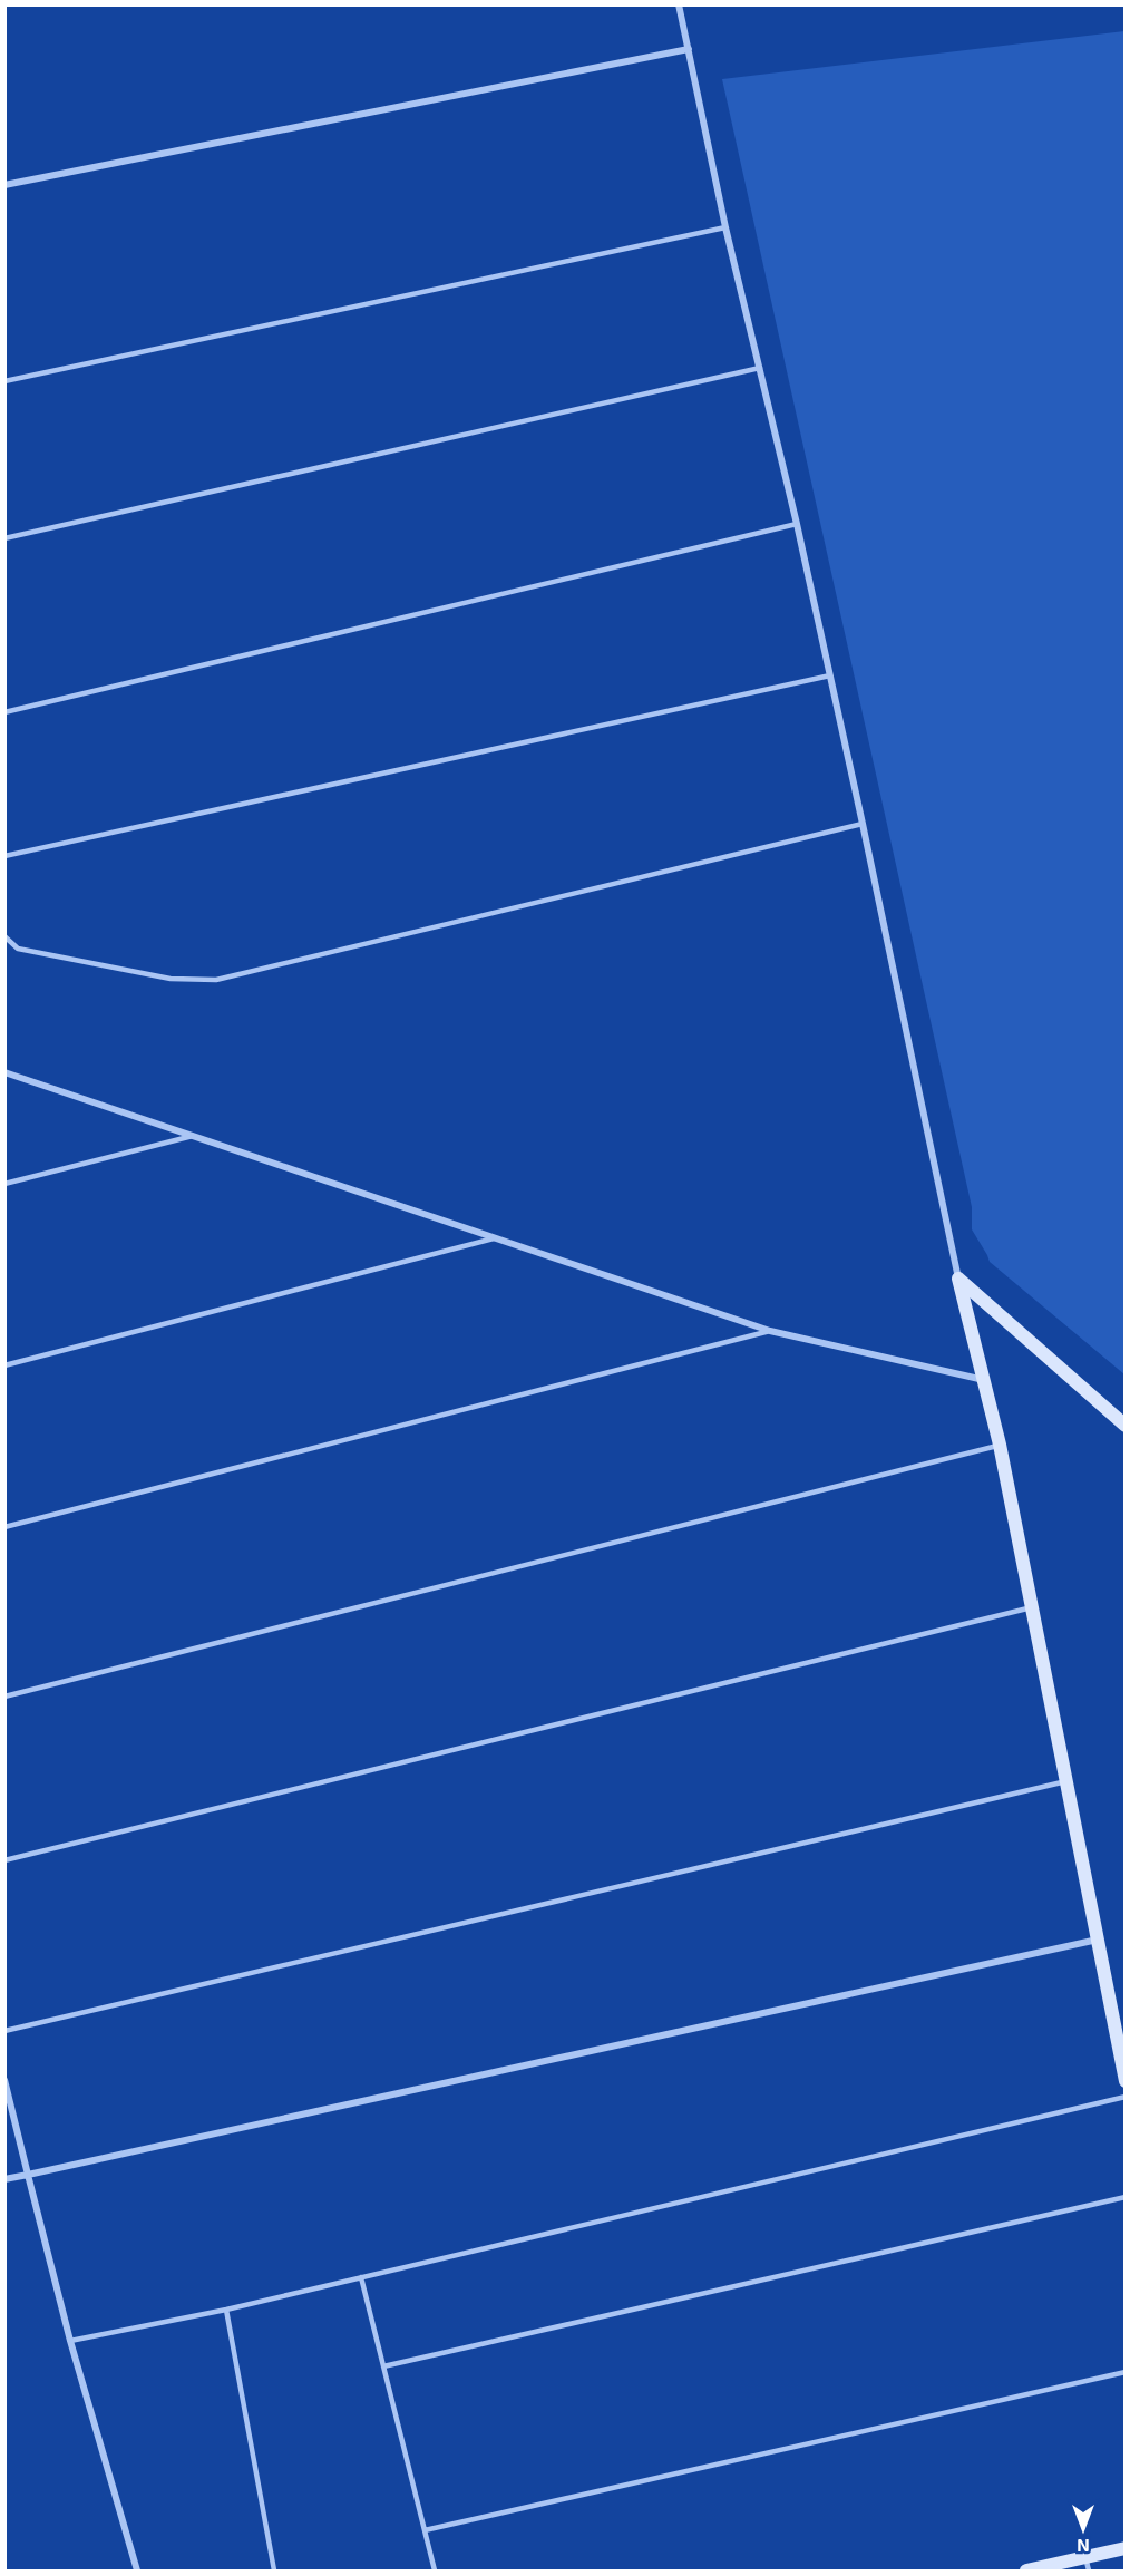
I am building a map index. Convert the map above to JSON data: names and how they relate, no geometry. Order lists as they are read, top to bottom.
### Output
{
  "north": "bottom"
}
